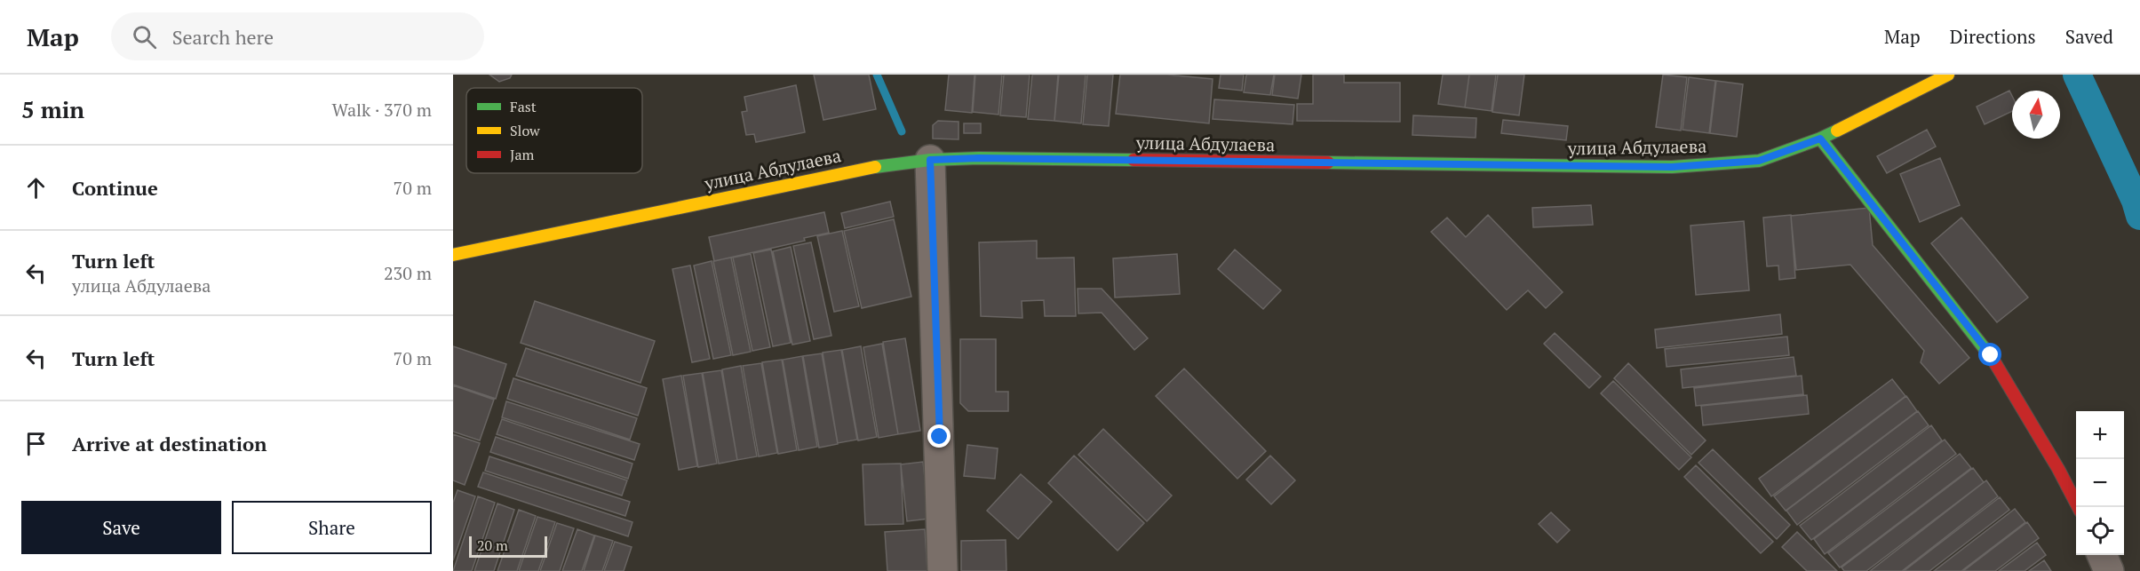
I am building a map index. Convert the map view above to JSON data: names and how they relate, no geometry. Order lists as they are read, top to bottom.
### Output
{
  "streets": {
    "street": ["улица Абдулаева"]
  },
  "legend": ["Fast", "Slow", "Jam"],
  "scale_bar": "20 m",
  "north": "top",
  "page": {
    "header": "Map",
    "search": "Search here",
    "nav": ["Map", "Directions", "Saved"],
    "heading": ["5 min", "Walk · 370 m"],
    "list": [
      ["Continue", "70 m"],
      ["Turn left", "улица Абдулаева", "230 m"],
      ["Turn left", "70 m"],
      "Arrive at destination"
    ],
    "map_buttons": ["+", "−"],
    "buttons": ["Save", "Share"],
    "scale": "20 m"
  }
}
